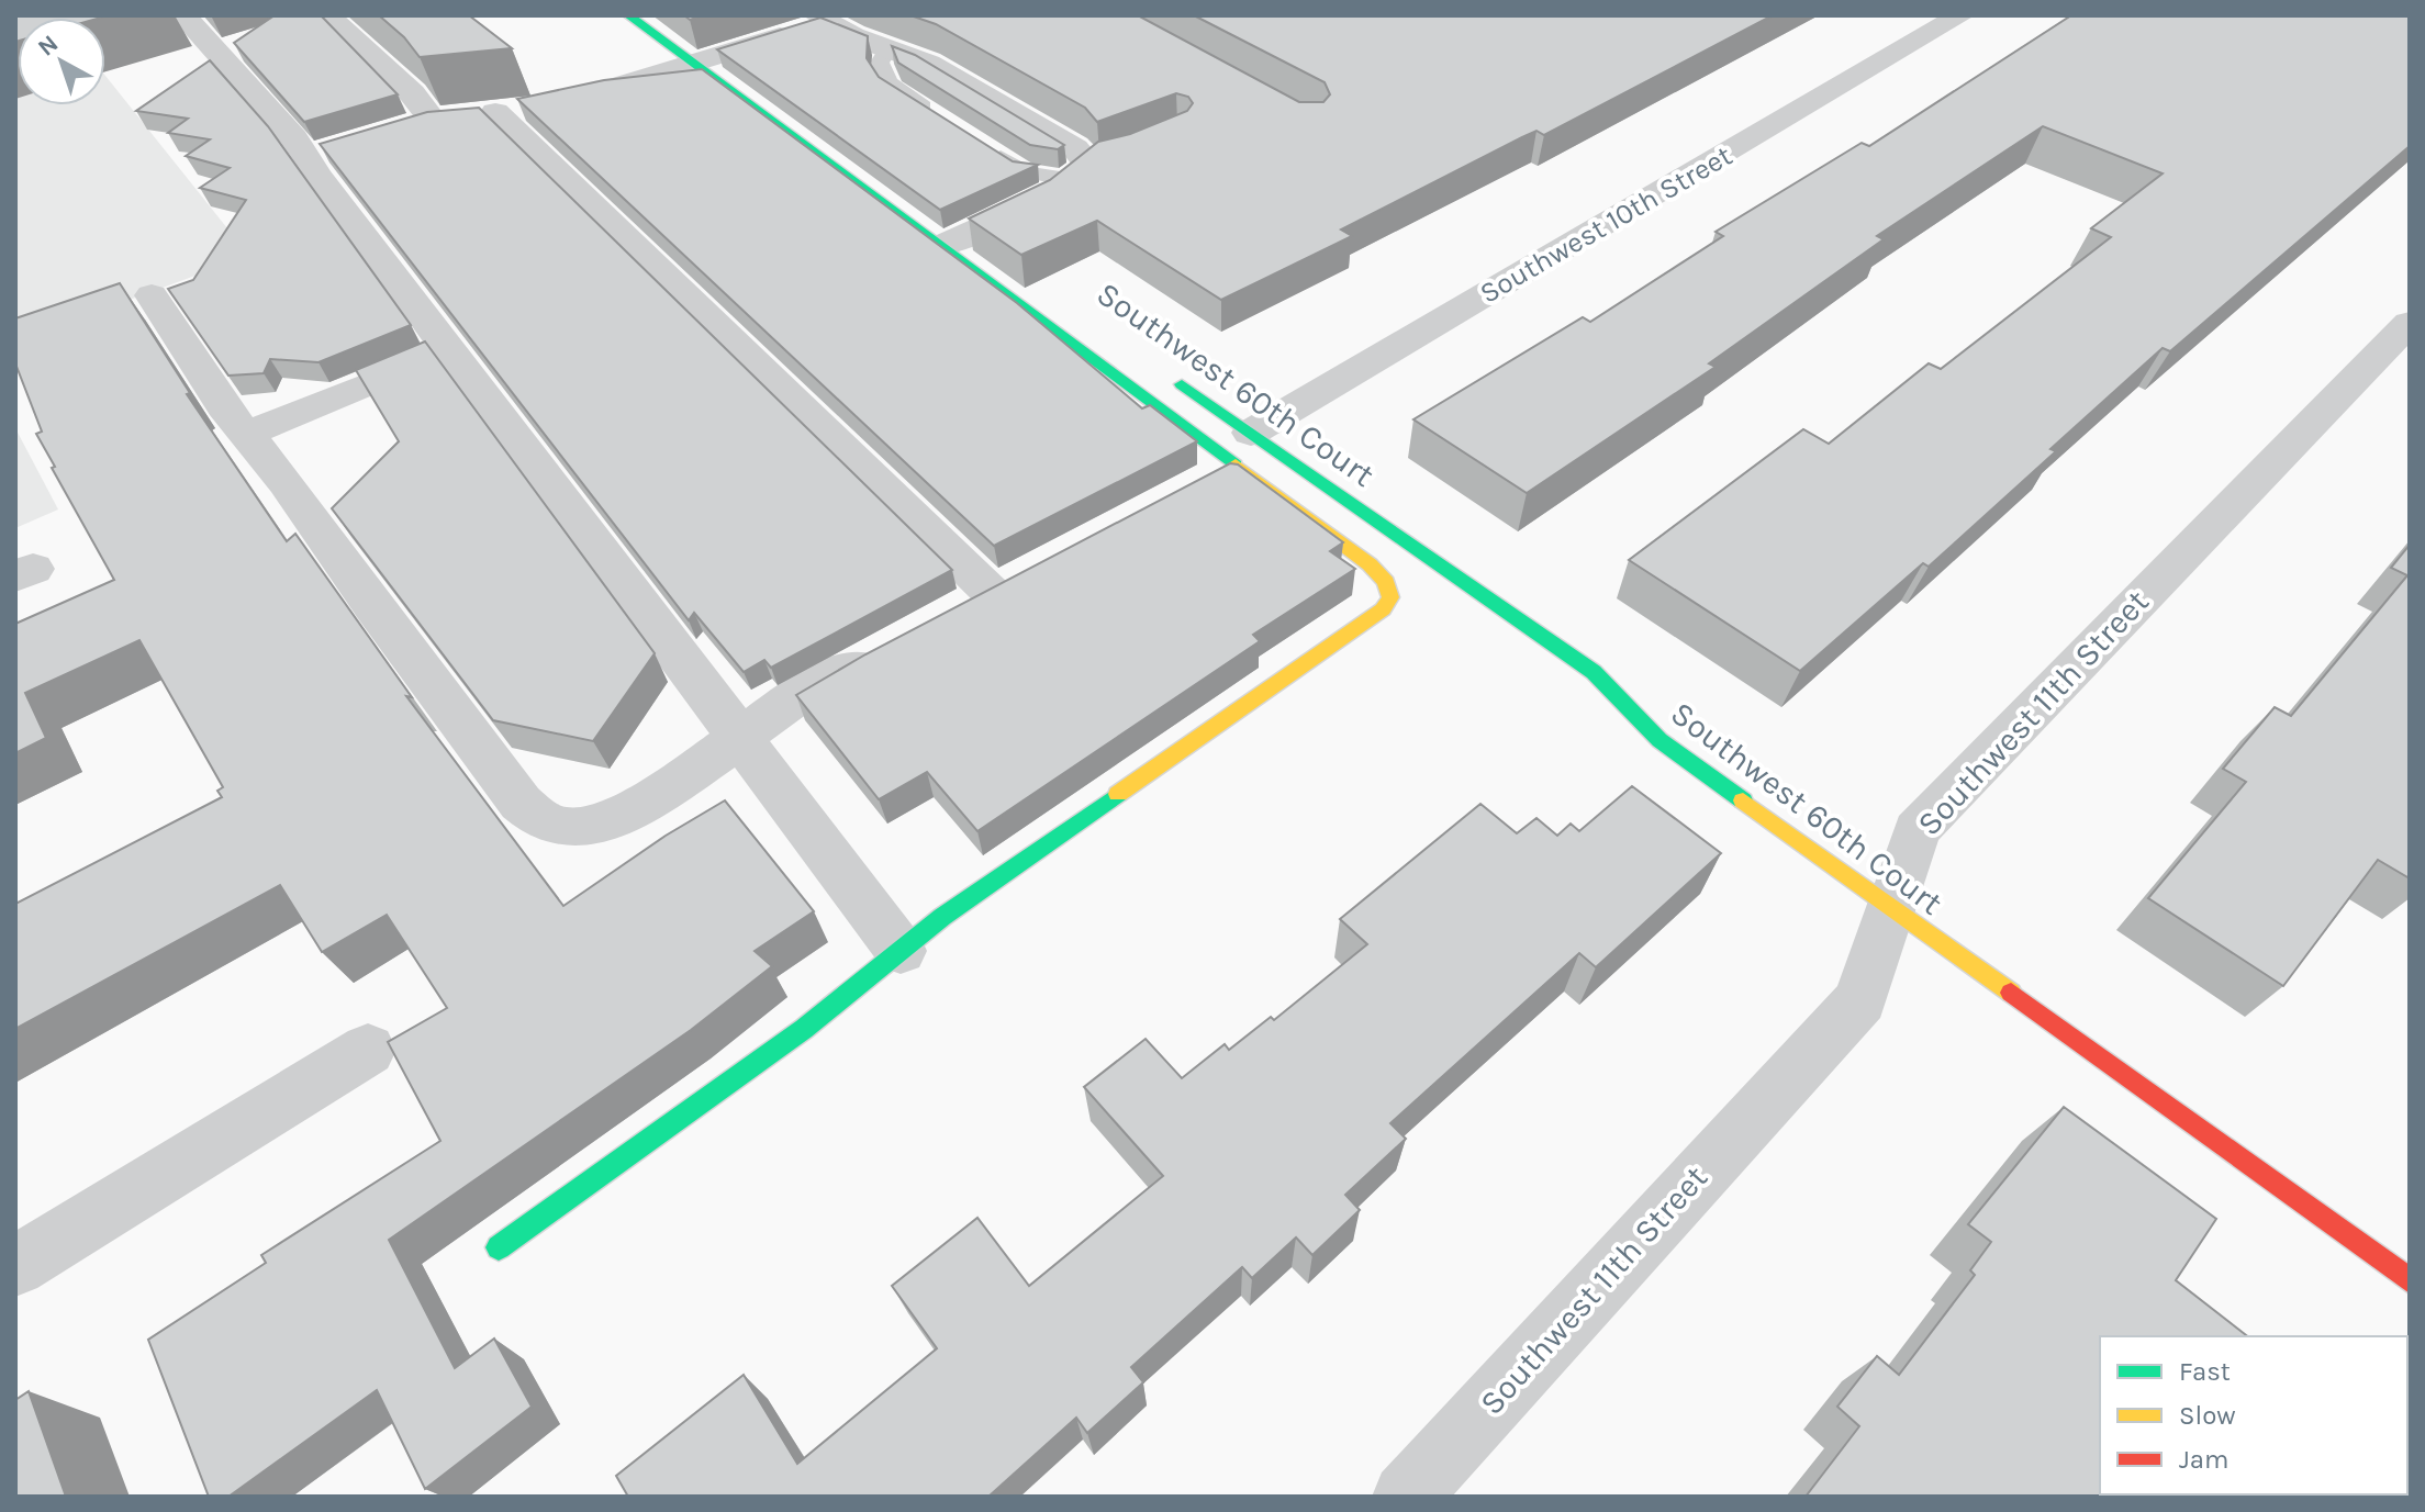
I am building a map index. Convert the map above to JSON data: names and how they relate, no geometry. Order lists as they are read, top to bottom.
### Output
{
  "streets": {
    "street": ["Southwest 10th Street", "Southwest 60th Court", "Southwest 11th Street"]
  },
  "crossings": [
    ["Southwest 10th Street", "Southwest 60th Court"],
    ["Southwest 60th Court", "Southwest 11th Street"]
  ],
  "legend": ["Fast", "Slow", "Jam"],
  "north": "top left"
}
